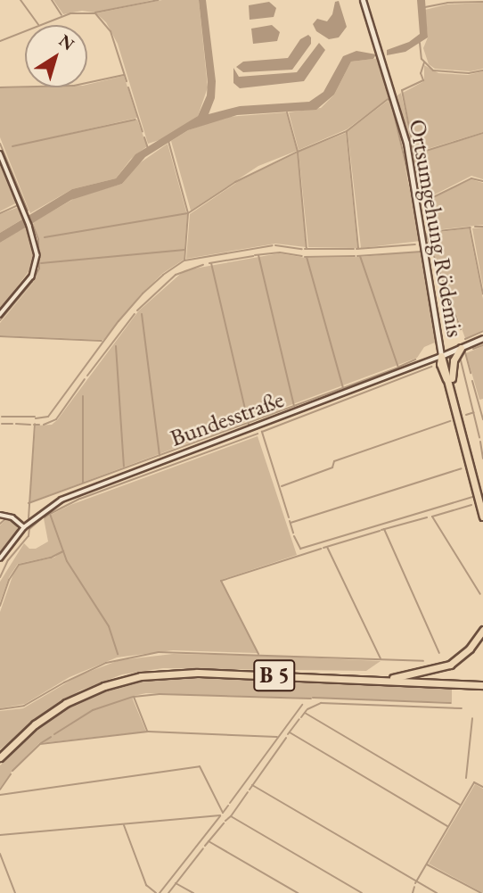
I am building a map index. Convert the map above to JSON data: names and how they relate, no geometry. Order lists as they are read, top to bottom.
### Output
{
  "streets": {
    "highway": ["B 5"],
    "main road": ["Ortsumgehung Rödemis", "Bundesstraße"]
  },
  "crossings": [
    ["Ortsumgehung Rödemis", "Bundesstraße"]
  ],
  "north": "top right"
}
